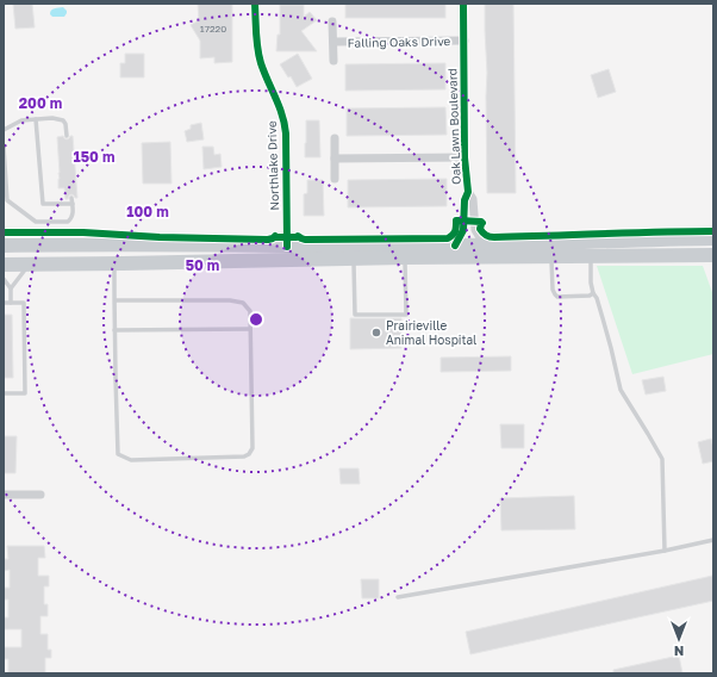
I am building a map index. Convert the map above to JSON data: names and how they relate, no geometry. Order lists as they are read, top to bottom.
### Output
{
  "streets": {
    "street": ["Falling Oaks Drive", "Oak Lawn Boulevard", "Northlake Drive"]
  },
  "crossings": [
    ["Falling Oaks Drive", "Oak Lawn Boulevard"]
  ],
  "places": ["Prairieville Animal Hospital"],
  "house_numbers": ["17220"],
  "north": "bottom",
  "rings": [
    "200 m",
    "150 m",
    "100 m",
    "50 m"
  ]
}
